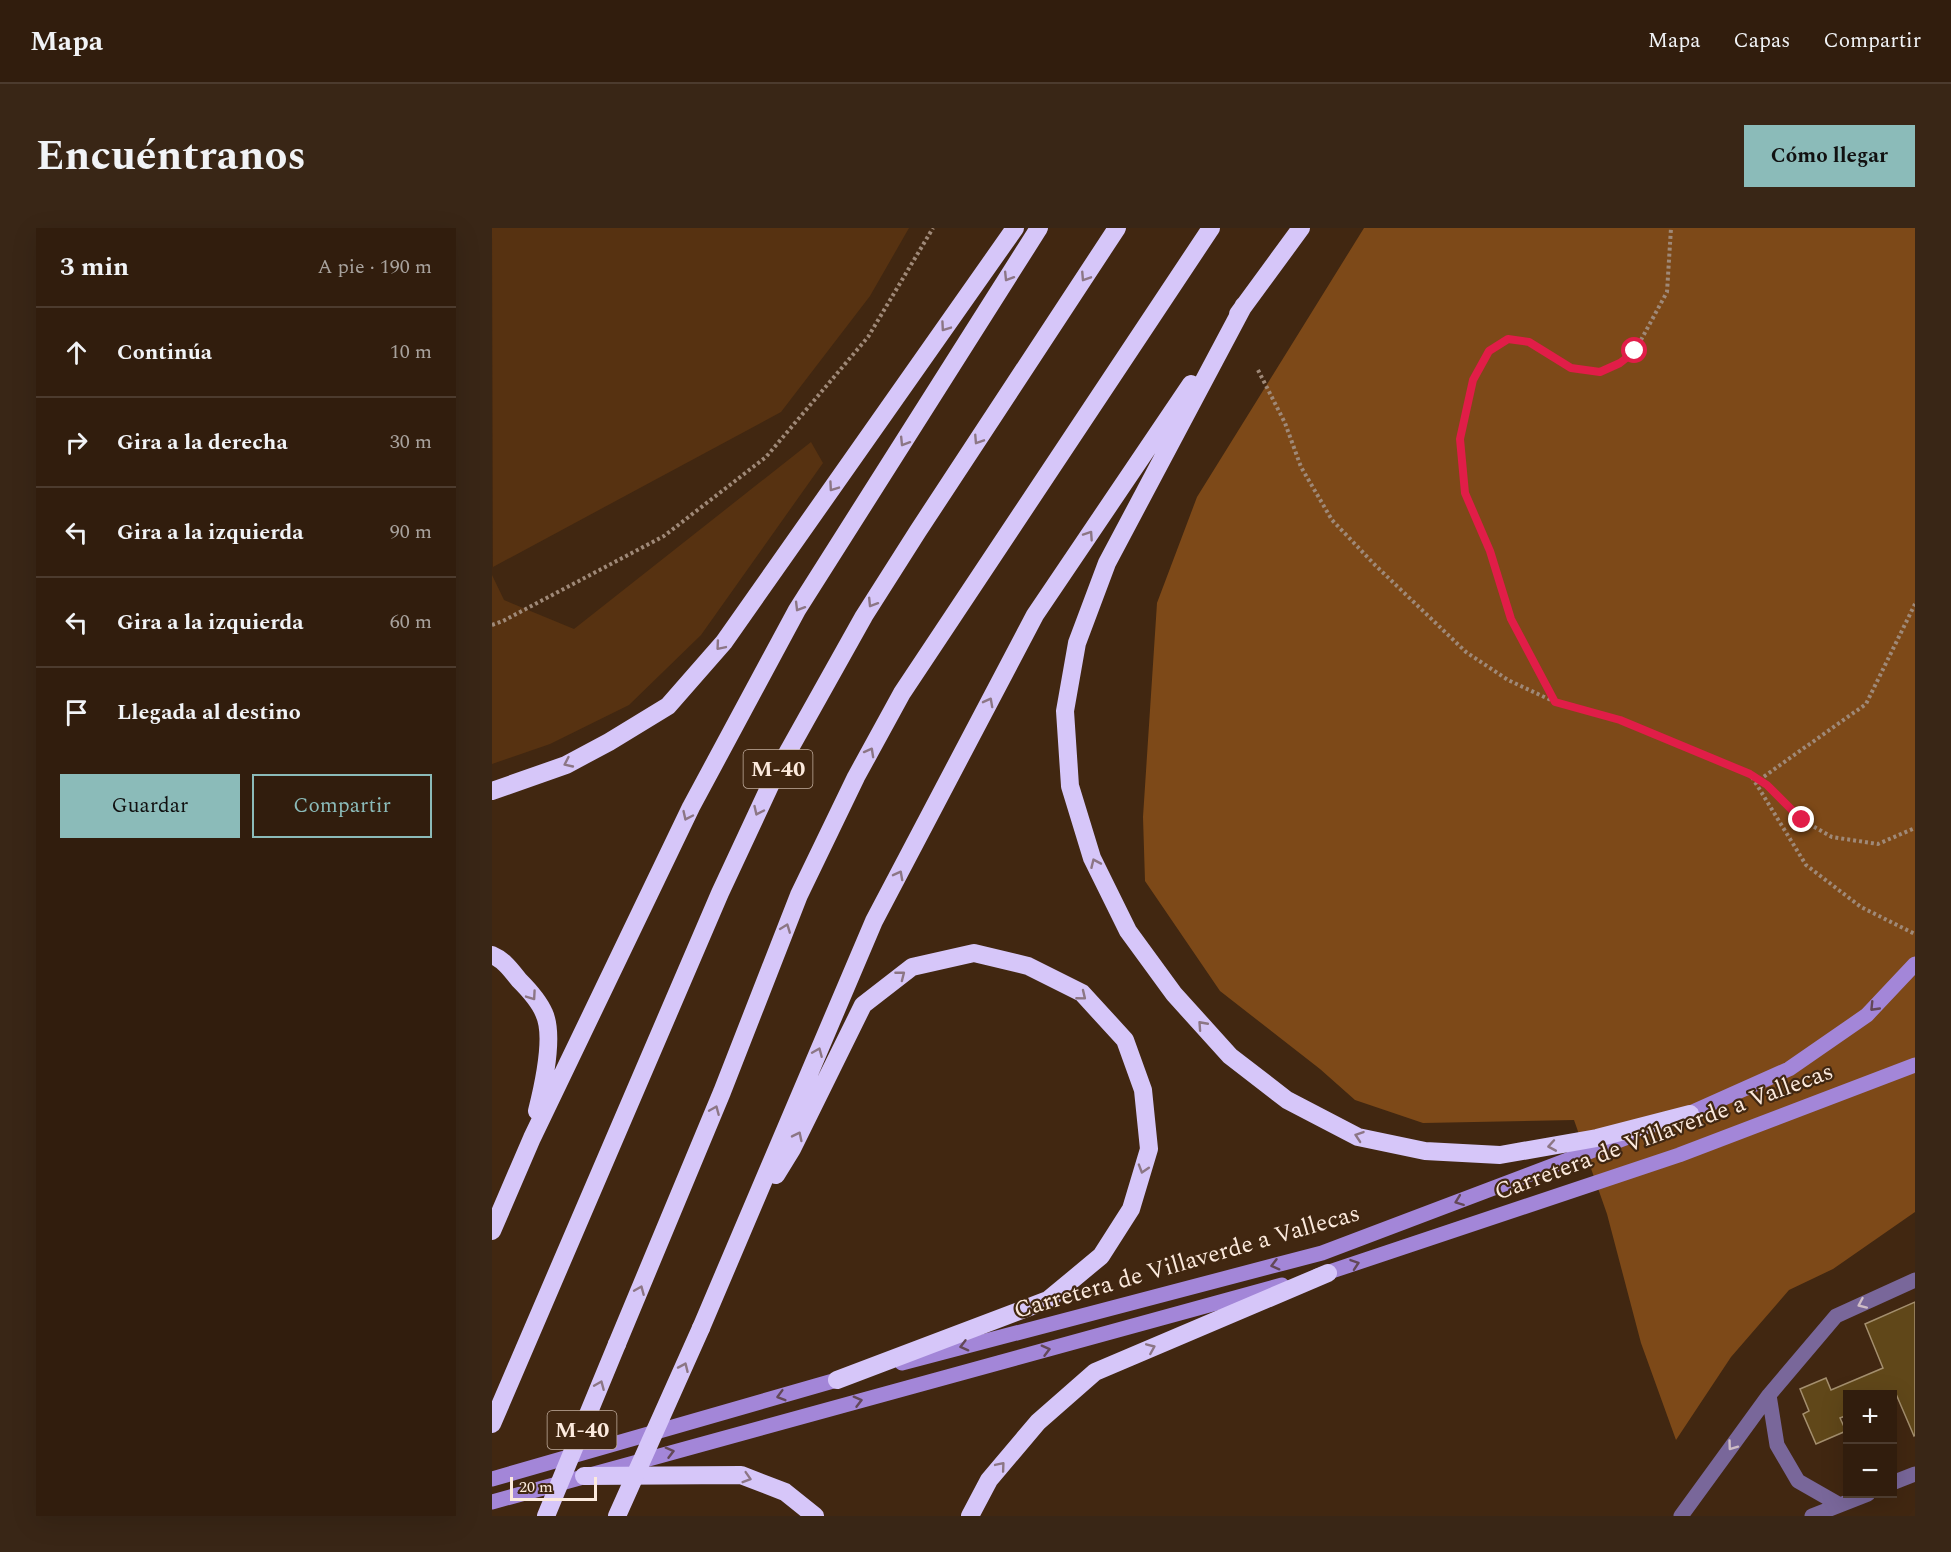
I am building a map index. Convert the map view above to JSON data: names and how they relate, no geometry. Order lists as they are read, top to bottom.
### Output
{
  "streets": {
    "highway": ["M-40"],
    "main road": ["Carretera de Villaverde a Vallecas"]
  },
  "scale_bar": "20 m",
  "page": {
    "header": "Mapa",
    "nav": ["Mapa", "Capas", "Compartir"],
    "title": "Encuéntranos",
    "buttons": [
      "Cómo llegar",
      ["Guardar", "Compartir"]
    ],
    "heading": ["3 min", "A pie · 190 m"],
    "list": [
      ["Continúa", "10 m"],
      ["Gira a la derecha", "30 m"],
      ["Gira a la izquierda", "90 m"],
      ["Gira a la izquierda", "60 m"],
      "Llegada al destino"
    ],
    "map_buttons": ["+", "−"],
    "scale": "20 m"
  }
}
